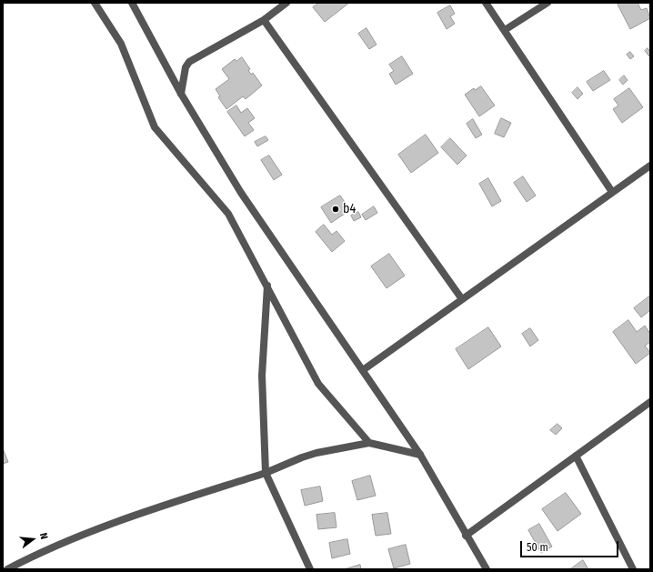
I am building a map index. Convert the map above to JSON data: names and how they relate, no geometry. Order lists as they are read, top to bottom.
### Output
{
  "places": ["b4"],
  "scale_bar": "50 m",
  "north": "right"
}
